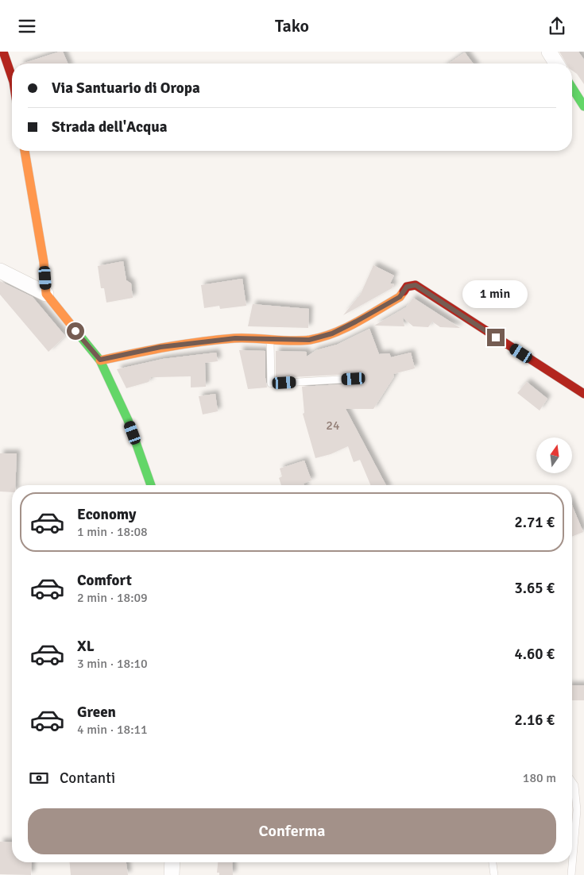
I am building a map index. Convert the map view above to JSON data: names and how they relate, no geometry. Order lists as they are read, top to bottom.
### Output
{
  "house_numbers": ["24"],
  "north": "top",
  "page": {
    "header": "Tako",
    "banner": ["Via Santuario di Oropa", "Strada dell'Acqua"],
    "bubble": "1 min",
    "list": [
      {
        "name": "Economy",
        "note": "1 min · 18:08",
        "value": "2.71 €"
      },
      {
        "name": "Comfort",
        "note": "2 min · 18:09",
        "value": "3.65 €"
      },
      {
        "name": "XL",
        "note": "3 min · 18:10",
        "value": "4.60 €"
      },
      {
        "name": "Green",
        "note": "4 min · 18:11",
        "value": "2.16 €"
      }
    ],
    "pay": ["Contanti", "180 m"],
    "buttons": "Conferma"
  }
}
